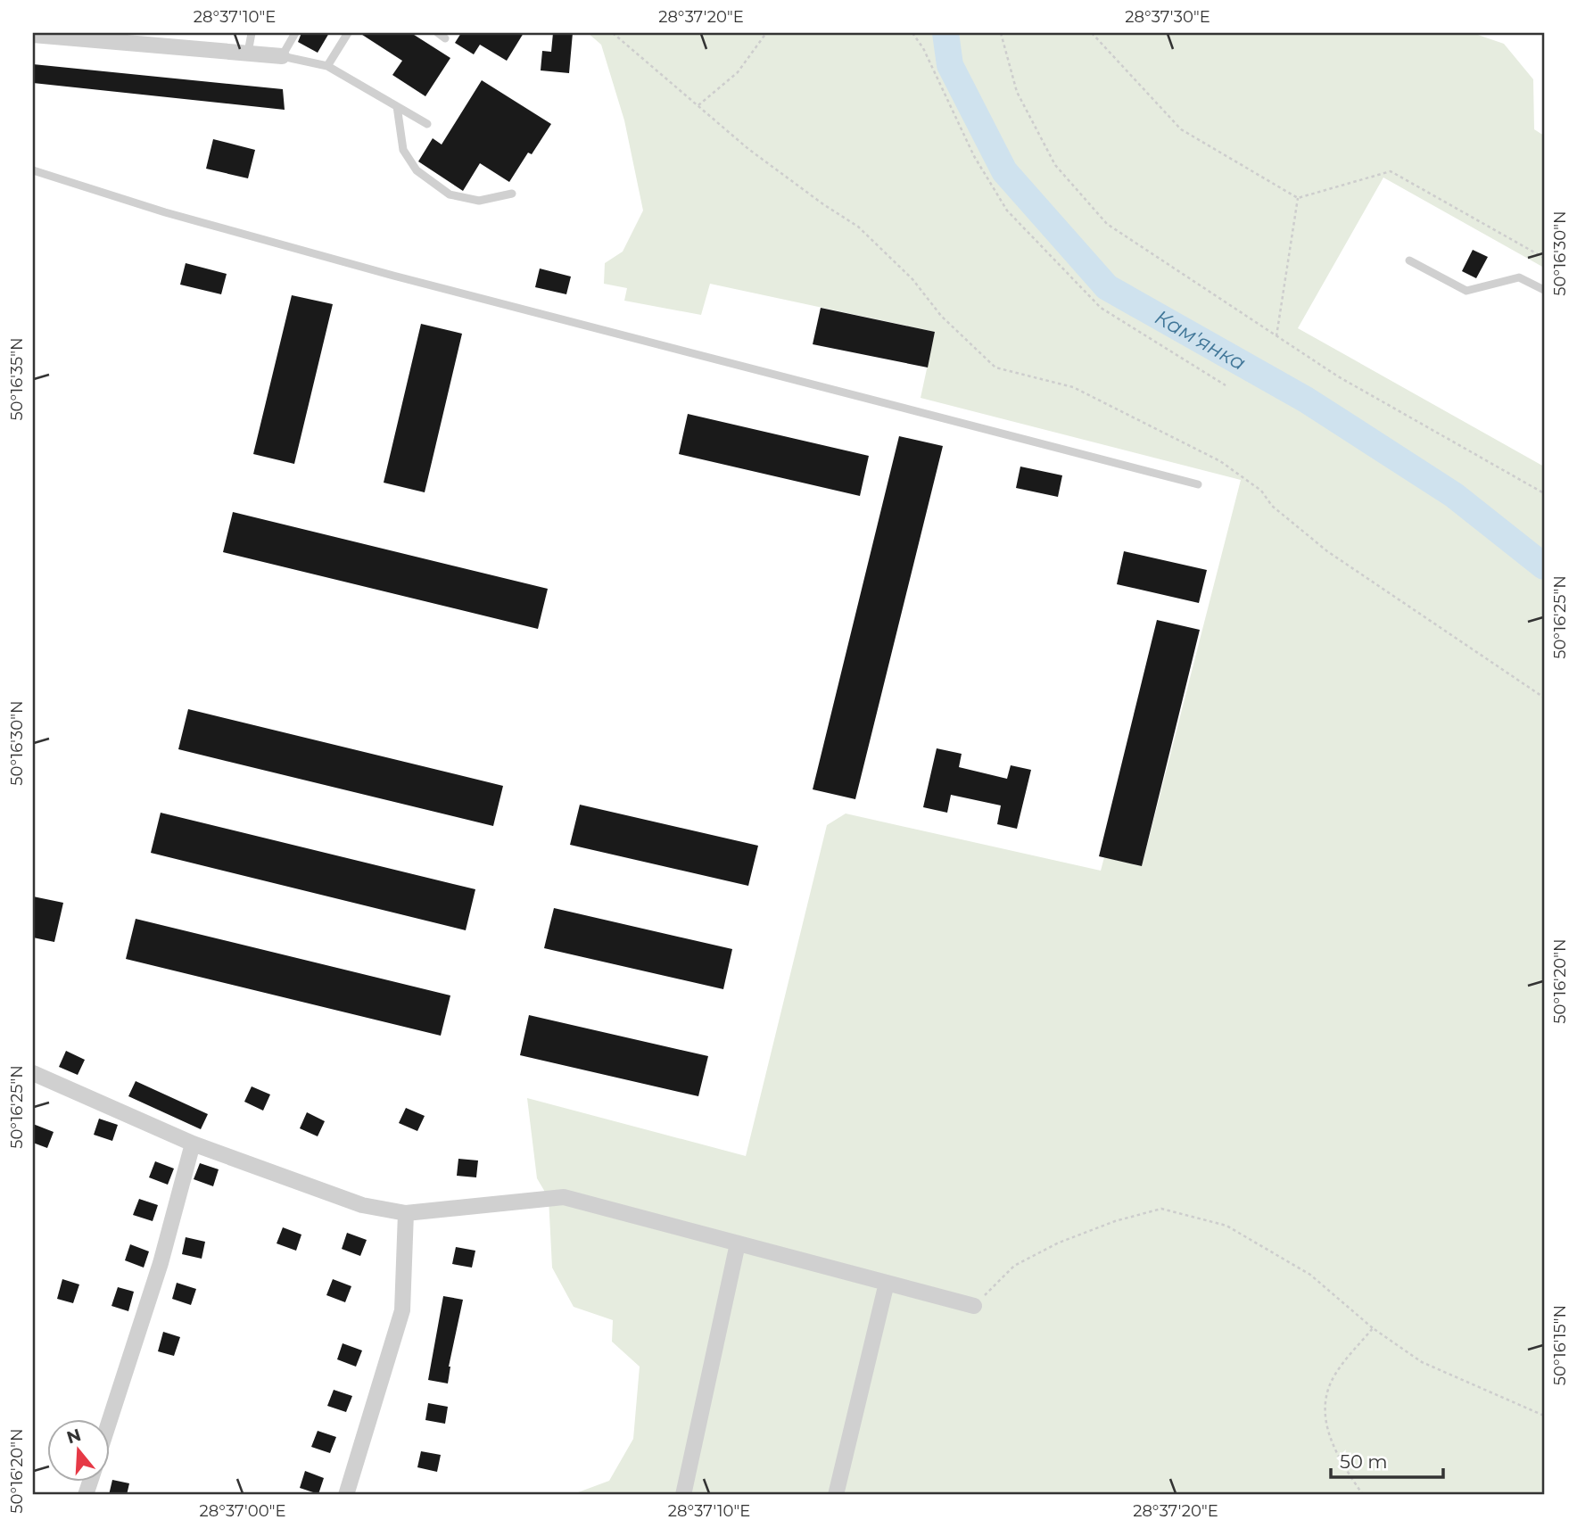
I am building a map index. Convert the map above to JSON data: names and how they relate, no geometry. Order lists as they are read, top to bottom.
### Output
{
  "water": ["Кам'янка"],
  "scale_bar": "50 m",
  "north": "top",
  "coordinates": [
    "28°37'10\"E",
    "28°37'20\"E",
    "28°37'30\"E",
    "50°16'30\"N",
    "50°16'35\"N",
    "50°16'25\"N",
    "50°16'20\"N",
    "50°16'15\"N",
    "28°37'00\"E"
  ]
}
